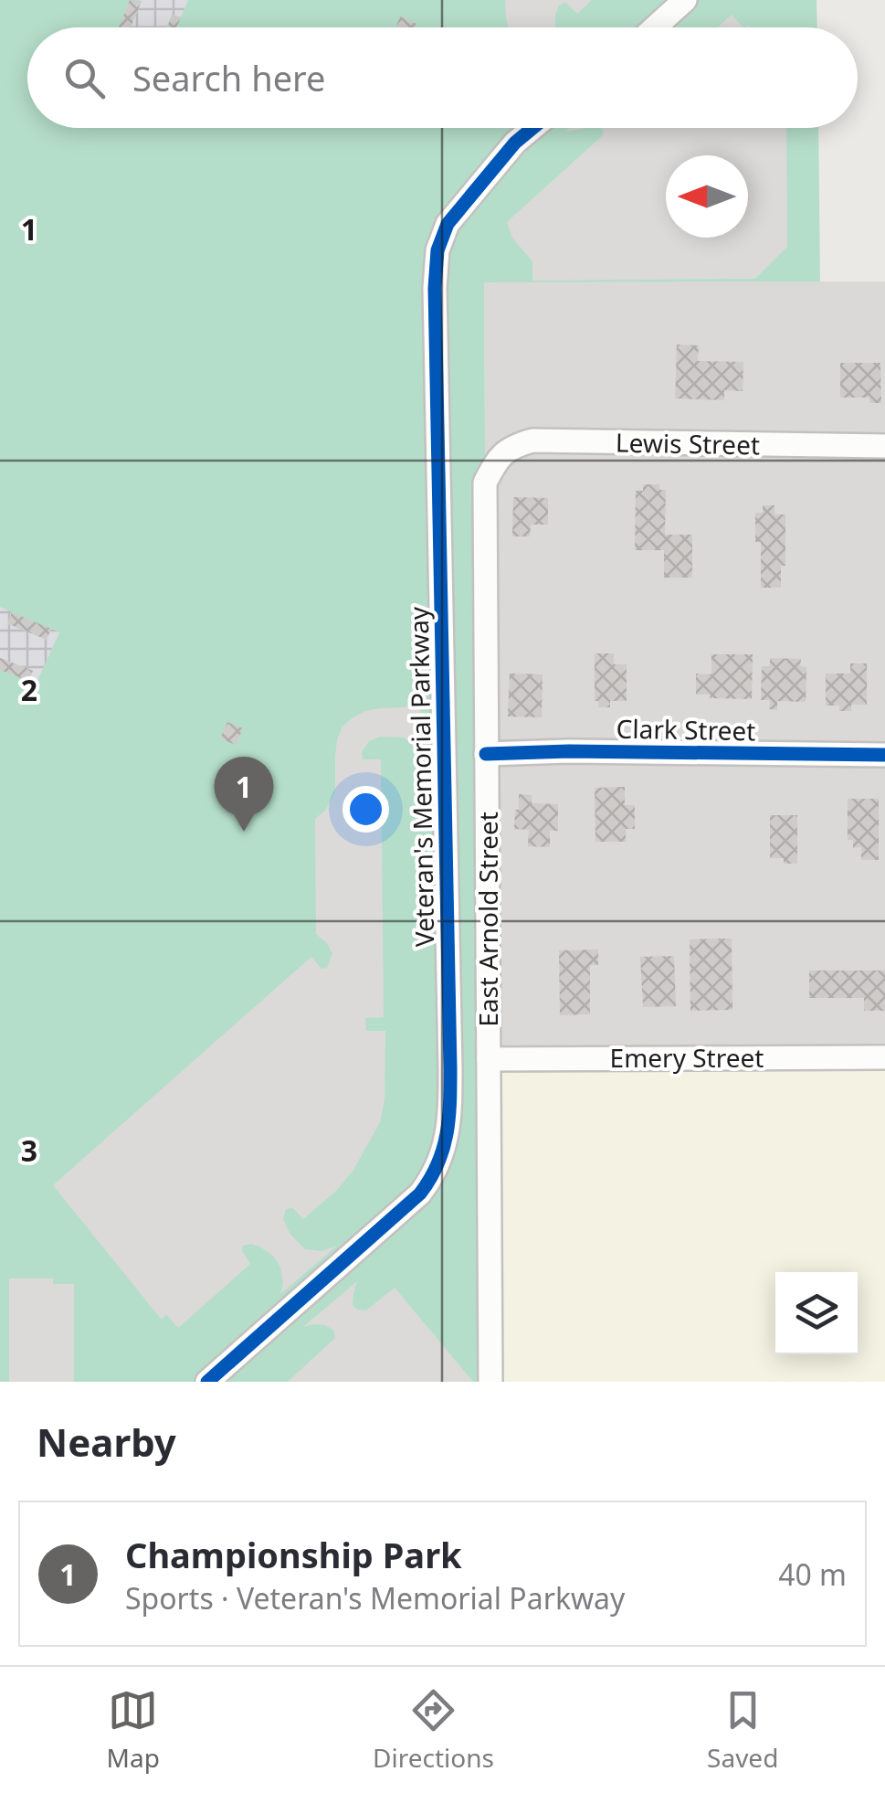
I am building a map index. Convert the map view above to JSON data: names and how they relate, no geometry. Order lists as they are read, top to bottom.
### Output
{
  "streets": {
    "street": [
      "Lewis Street",
      "Clark Street",
      "Veteran's Memorial Parkway",
      "East Arnold Street",
      "Emery Street"
    ]
  },
  "crossings": [
    ["Lewis Street", "East Arnold Street"],
    ["Clark Street", "East Arnold Street"],
    ["East Arnold Street", "Emery Street"]
  ],
  "north": "left",
  "page": {
    "search": "Search here",
    "pins": "1",
    "heading": "Nearby",
    "list": [
      {
        "mark": "1",
        "name": "Championship Park",
        "note": "Sports · Veteran's Memorial Parkway",
        "value": "40 m"
      }
    ],
    "nav": ["Map", "Directions", "Saved"]
  },
  "grid": {
    "rows": ["1", "2", "3"]
  }
}
